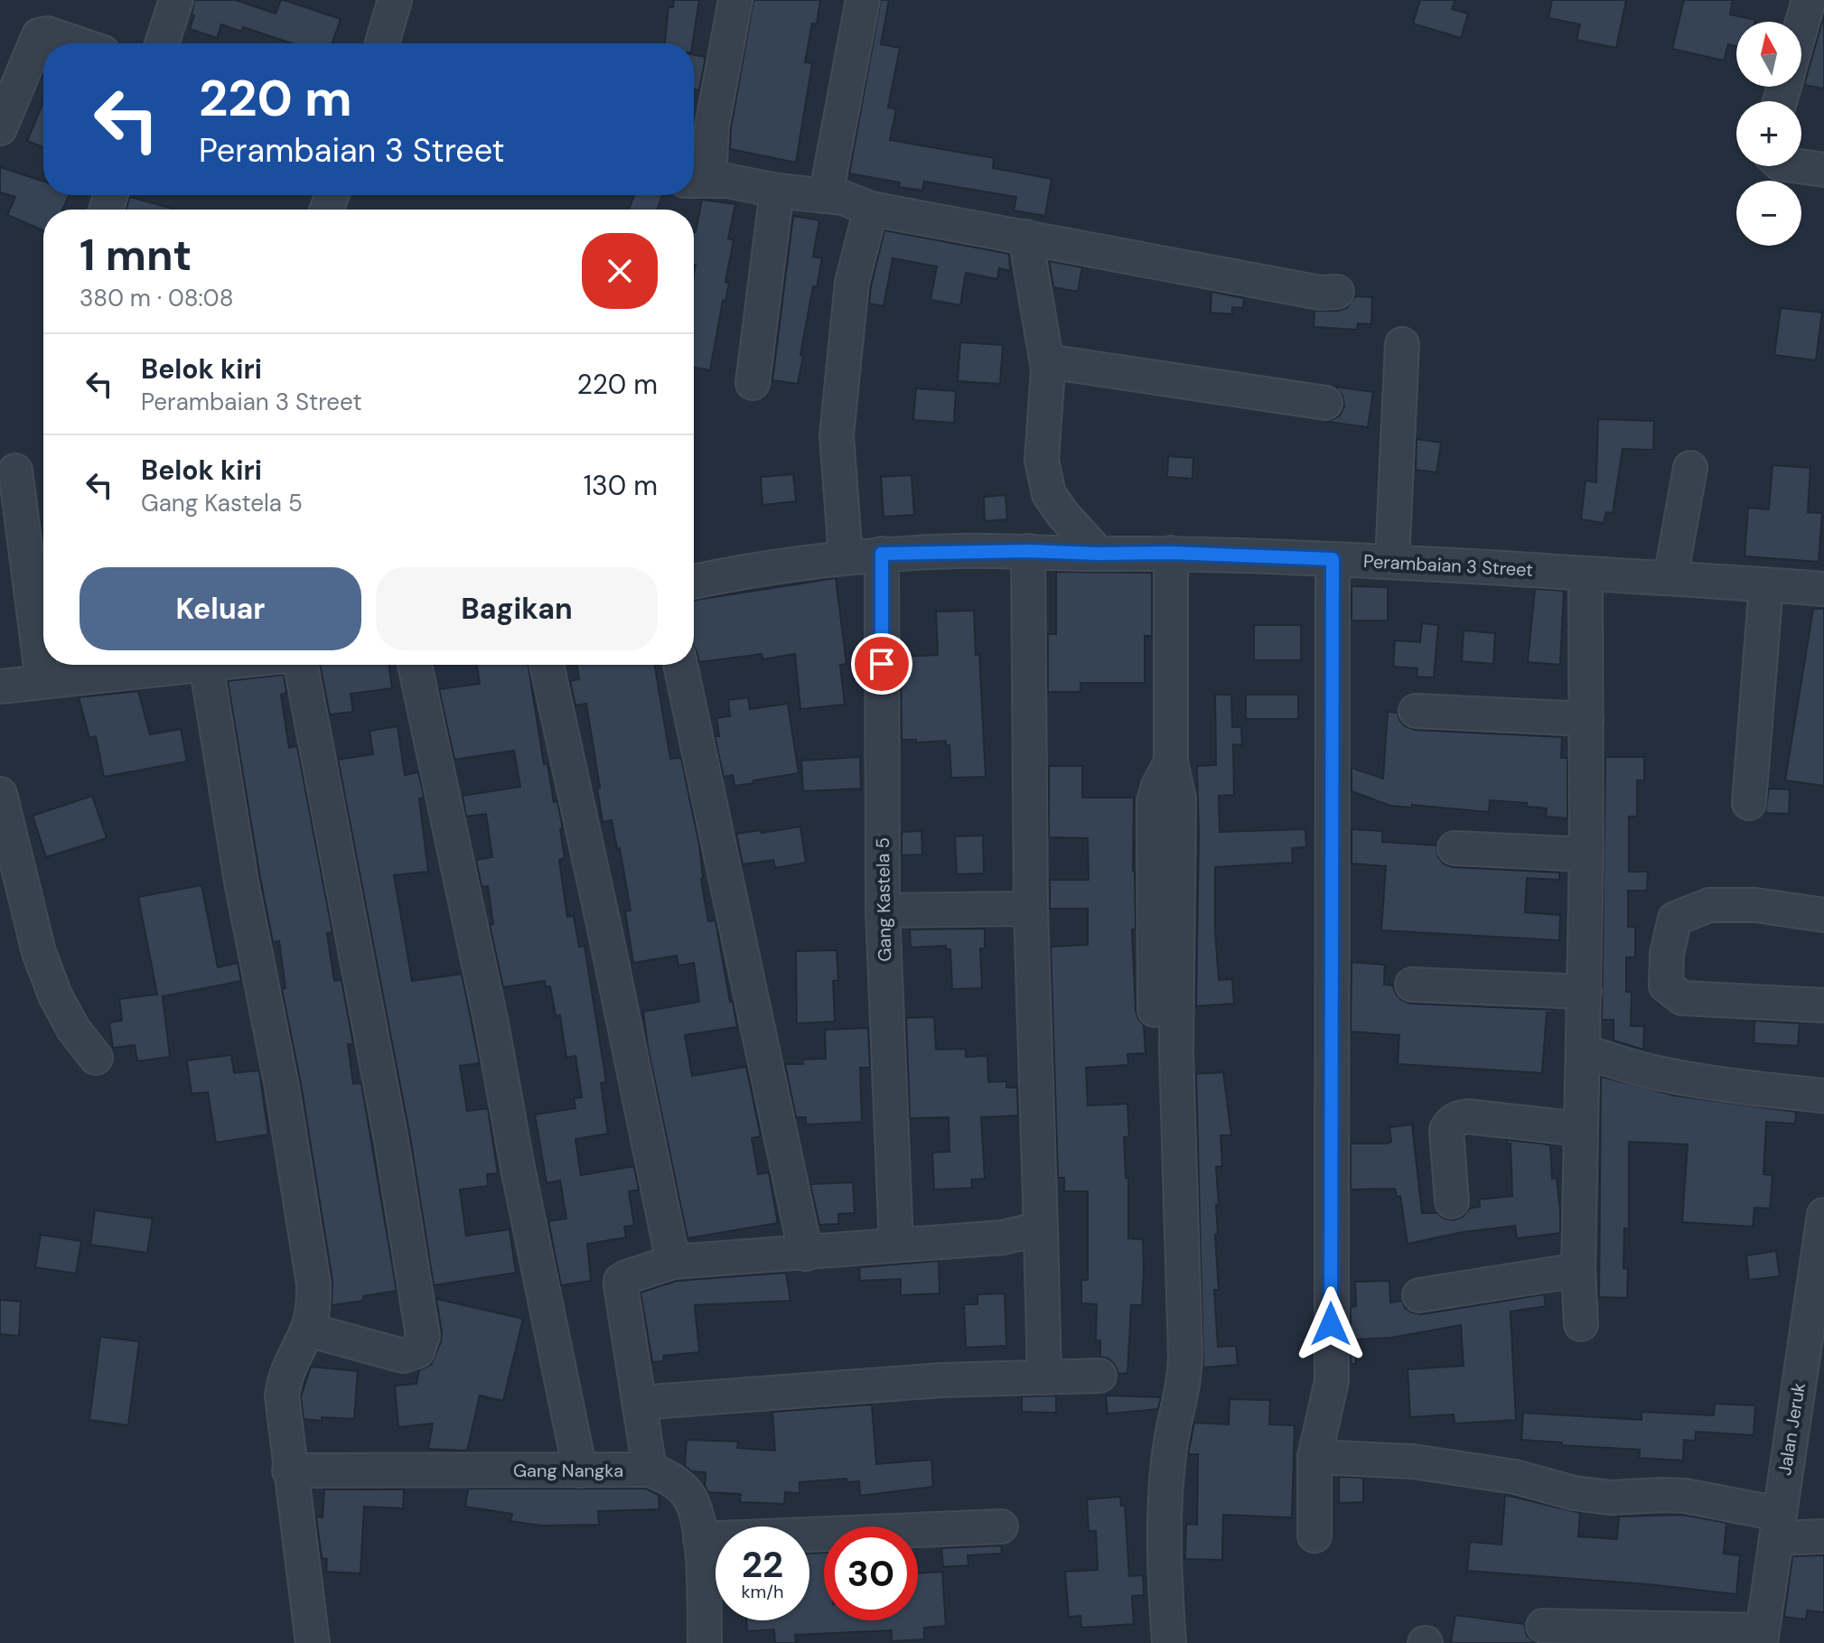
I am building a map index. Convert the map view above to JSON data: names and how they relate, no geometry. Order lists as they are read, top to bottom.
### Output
{
  "streets": {
    "street": [
      "Perambaian 3 Street",
      "Gang Kastela 5",
      "Jalan Jeruk",
      "Gang Nangka"
    ]
  },
  "crossings": [
    ["Perambaian 3 Street", "Gang Kastela 5"]
  ],
  "north": "top",
  "page": {
    "map_buttons": ["+", "−"],
    "turn": ["220 m", "Perambaian 3 Street"],
    "heading": ["1 mnt", "380 m · 08:08"],
    "list": [
      {
        "name": "Belok kiri",
        "note": "Perambaian 3 Street",
        "value": "220 m"
      },
      {
        "name": "Belok kiri",
        "note": "Gang Kastela 5",
        "value": "130 m"
      }
    ],
    "buttons": ["Keluar", "Bagikan"],
    "speed": "22 km/h",
    "limit": "30"
  }
}
